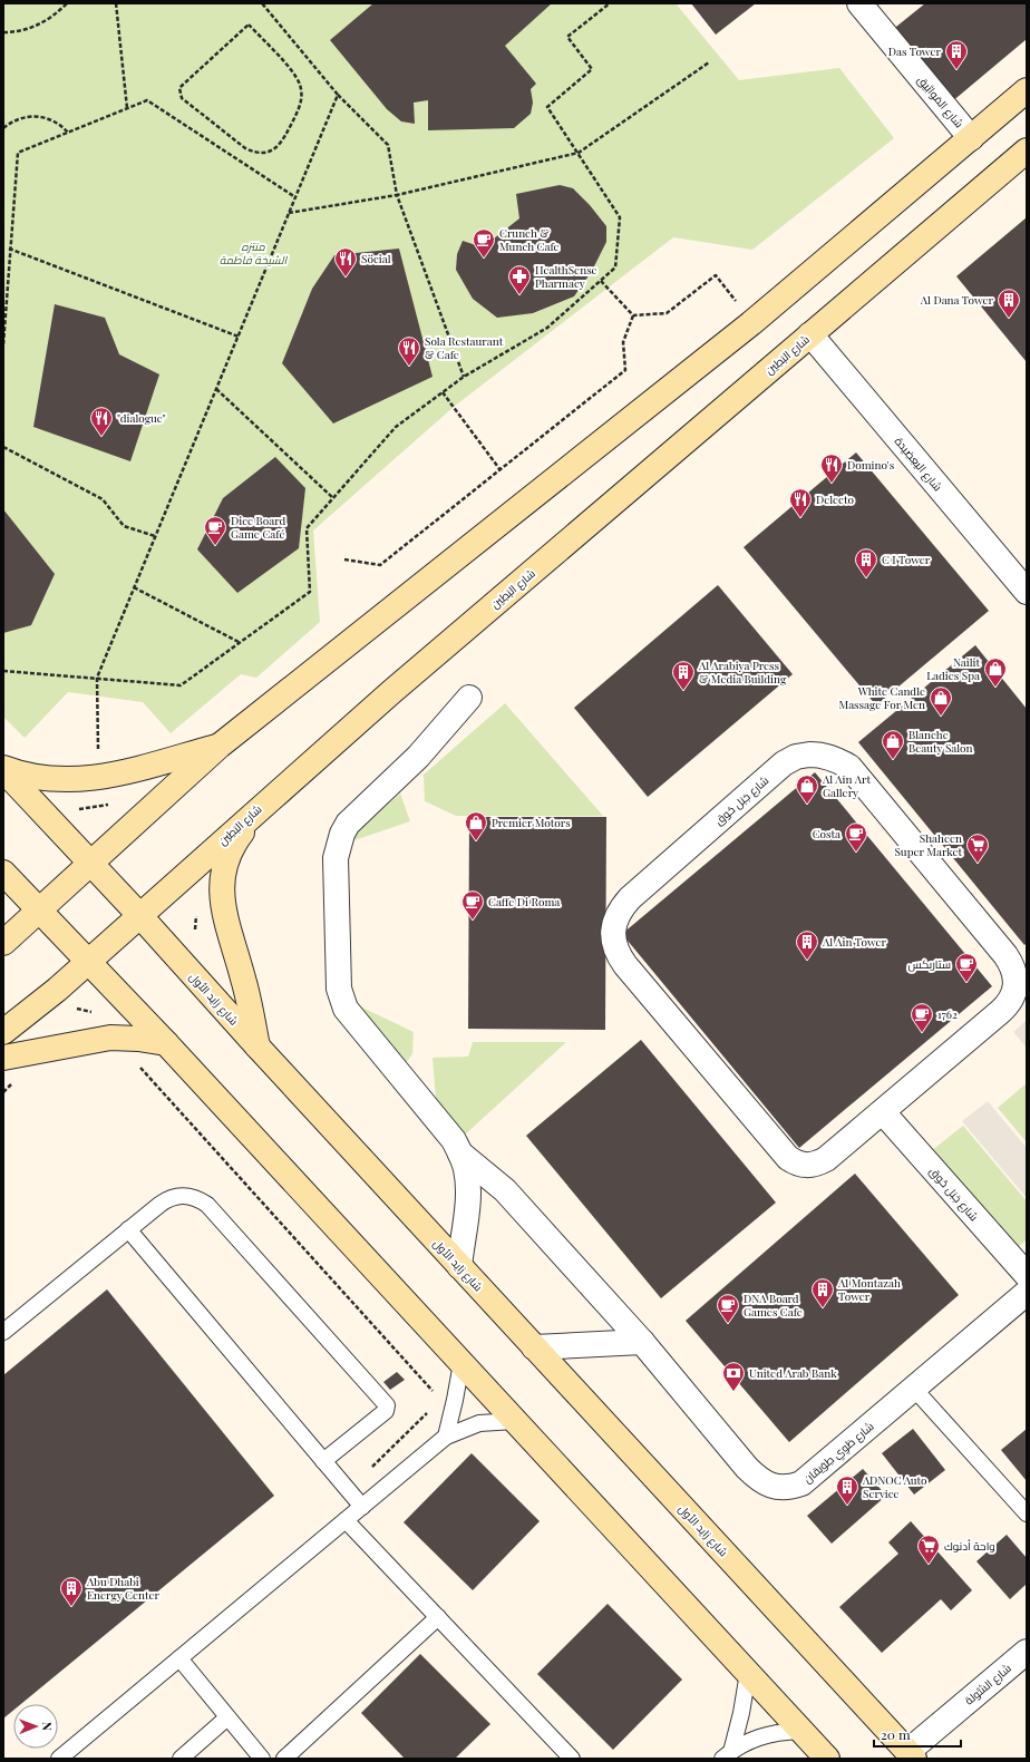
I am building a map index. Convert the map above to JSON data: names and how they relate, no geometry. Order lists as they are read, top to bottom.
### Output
{
  "streets": {
    "main road": ["شارع البَطِين", "شارع زايد الأول"],
    "street": [
      "شارع المَواثِيق",
      "شارع اليعِضِيدة",
      "شارع جَبَل حُوق",
      "شارع طَوِي طِوَيقان",
      "شارع الشُّولة"
    ]
  },
  "crossings": [
    ["شارع البَطِين", "شارع اليعِضِيدة"],
    ["شارع البَطِين", "شارع زايد الأول"],
    ["شارع زايد الأول", "شارع الشُّولة"]
  ],
  "parks": ["منتزه الشيخة فاطمة"],
  "places": {
    "building": [
      "Das Tower",
      "Al Dana Tower",
      "C I Tower",
      "Al Arabiya Press & Media Building",
      "Al Ain Tower",
      "Al Montazah Tower",
      "ADNOC Auto Service",
      "Abu Dhabi Energy Center"
    ],
    "cafe": [
      "Crunch & Munch Cafe",
      "Dice Board Game Café",
      "Costa",
      "Caffe Di Roma",
      "ستاربكس",
      "1762",
      "DNA Board Games Cafe"
    ],
    "restaurant": [
      "Söcial",
      "Sola Restaurant & Cafe",
      "\"dialogue\"",
      "Domino's",
      "Delecto"
    ],
    "pharmacy": ["HealthSense Pharmacy"],
    "shop": [
      "Nailit Ladies Spa",
      "White Candle Massage For Men",
      "Blanche Beauty Salon",
      "Al Ain Art Gallery",
      "Premier Motors"
    ],
    "supermarket": ["Shaheen Super Market", "واحة أدنوك"],
    "bank": ["United Arab Bank"]
  },
  "scale_bar": "20 m",
  "north": "right"
}
